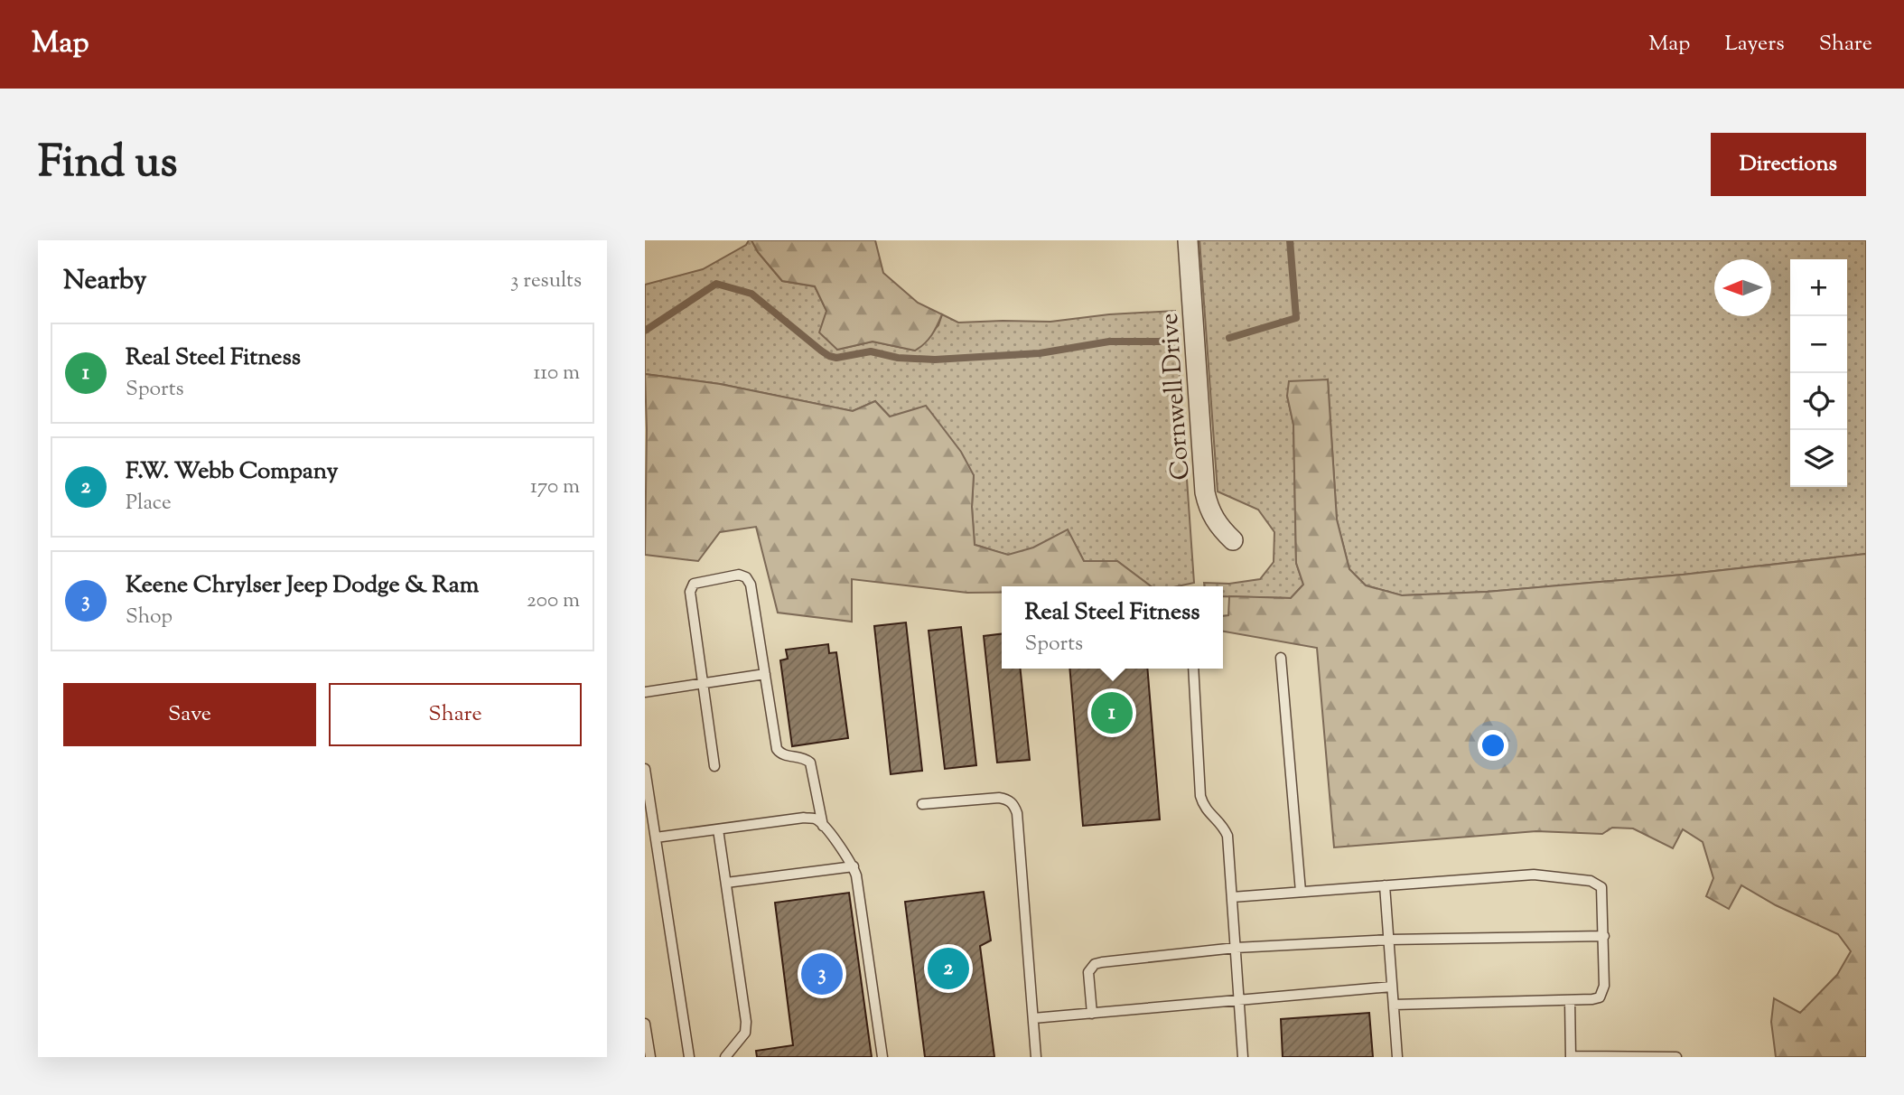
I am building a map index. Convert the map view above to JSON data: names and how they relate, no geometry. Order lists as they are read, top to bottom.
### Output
{
  "streets": {
    "street": ["Cornwell Drive"]
  },
  "north": "left",
  "page": {
    "header": "Map",
    "nav": ["Map", "Layers", "Share"],
    "title": "Find us",
    "buttons": [
      "Directions",
      ["Save", "Share"]
    ],
    "heading": ["Nearby", "3 results"],
    "map_buttons": ["+", "−"],
    "list": [
      {
        "mark": "1",
        "name": "Real Steel Fitness",
        "note": "Sports",
        "value": "110 m"
      },
      {
        "mark": "2",
        "name": "F.W. Webb Company",
        "note": "Place",
        "value": "170 m"
      },
      {
        "mark": "3",
        "name": "Keene Chrylser Jeep Dodge & Ram",
        "note": "Shop",
        "value": "200 m"
      }
    ],
    "popup": ["Real Steel Fitness", "Sports"],
    "pins": ["1", "2", "3"]
  }
}
